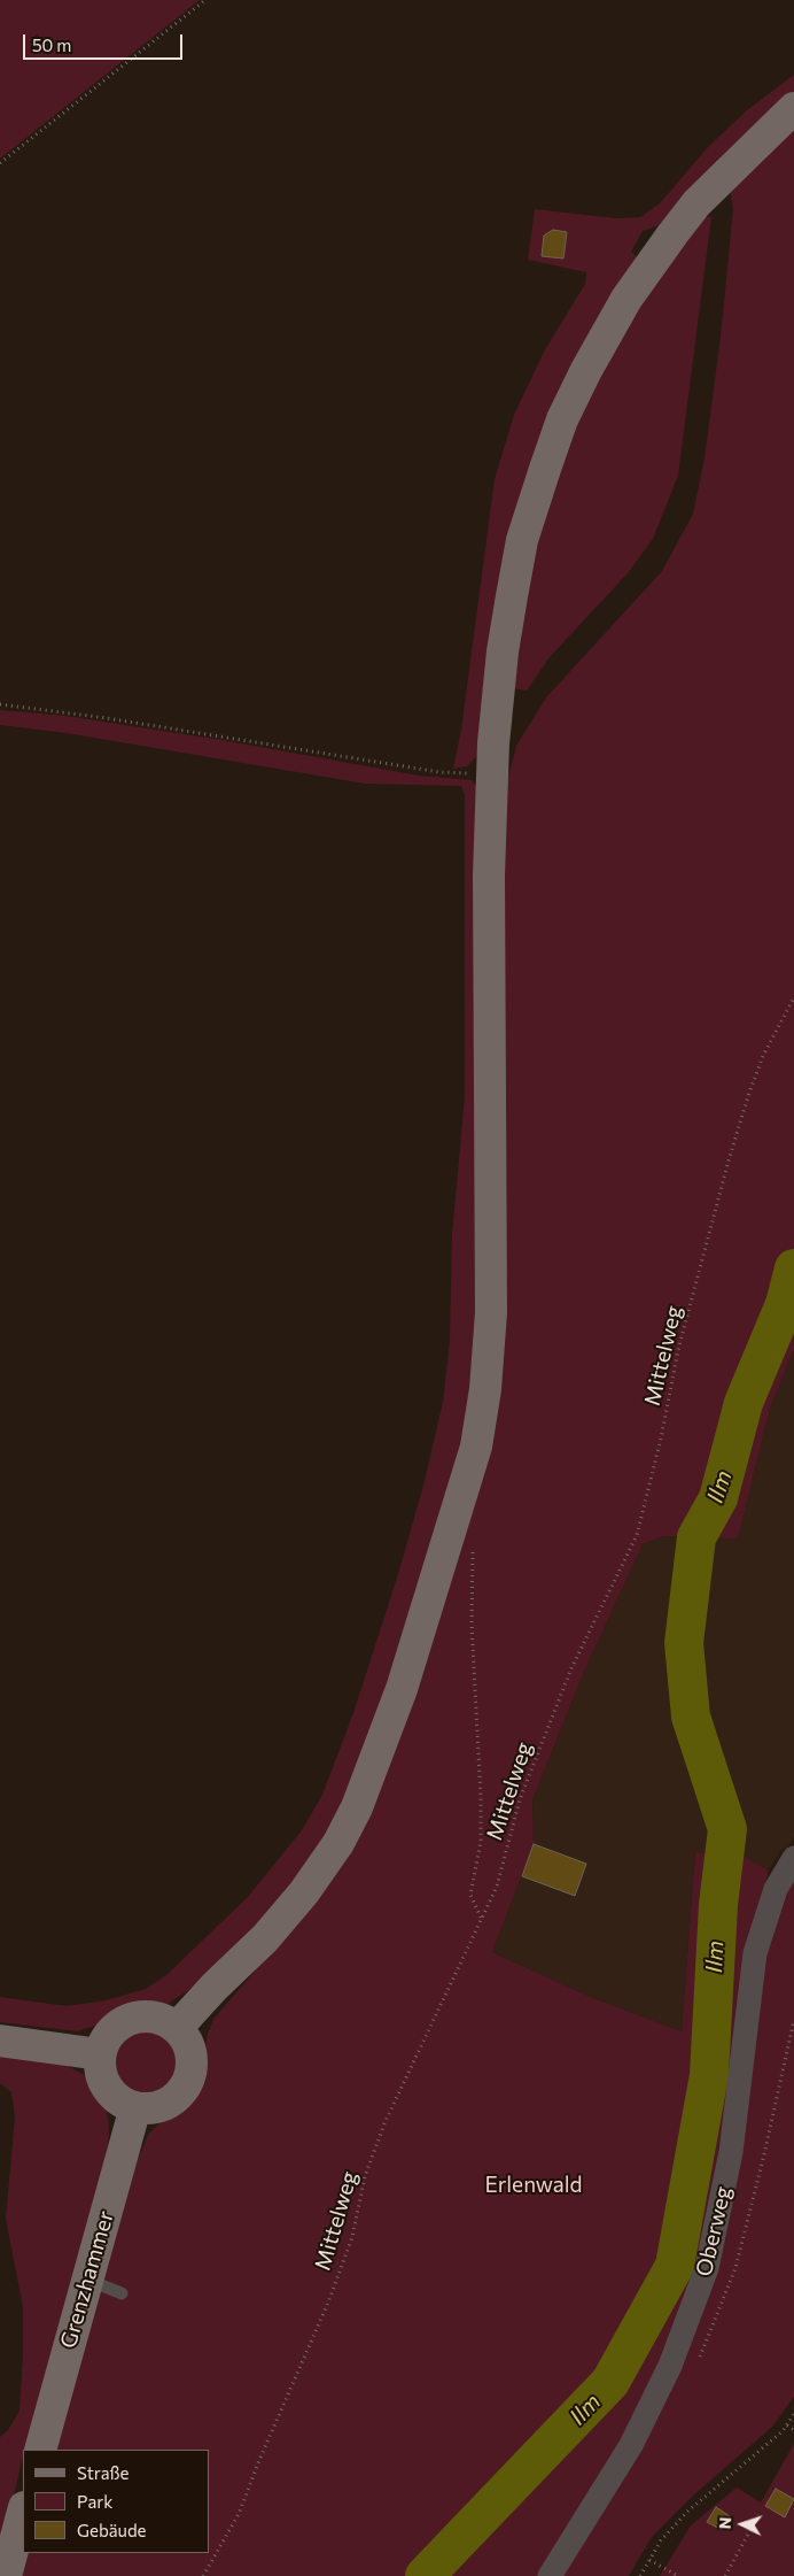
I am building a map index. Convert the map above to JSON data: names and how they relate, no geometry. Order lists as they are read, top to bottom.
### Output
{
  "streets": {
    "main road": ["Grenzhammer"],
    "street": ["Oberweg"],
    "path": ["Mittelweg"]
  },
  "water": ["Ilm"],
  "parks": ["Erlenwald"],
  "legend": ["Straße", "Park", "Gebäude"],
  "scale_bar": "50 m",
  "north": "left"
}
